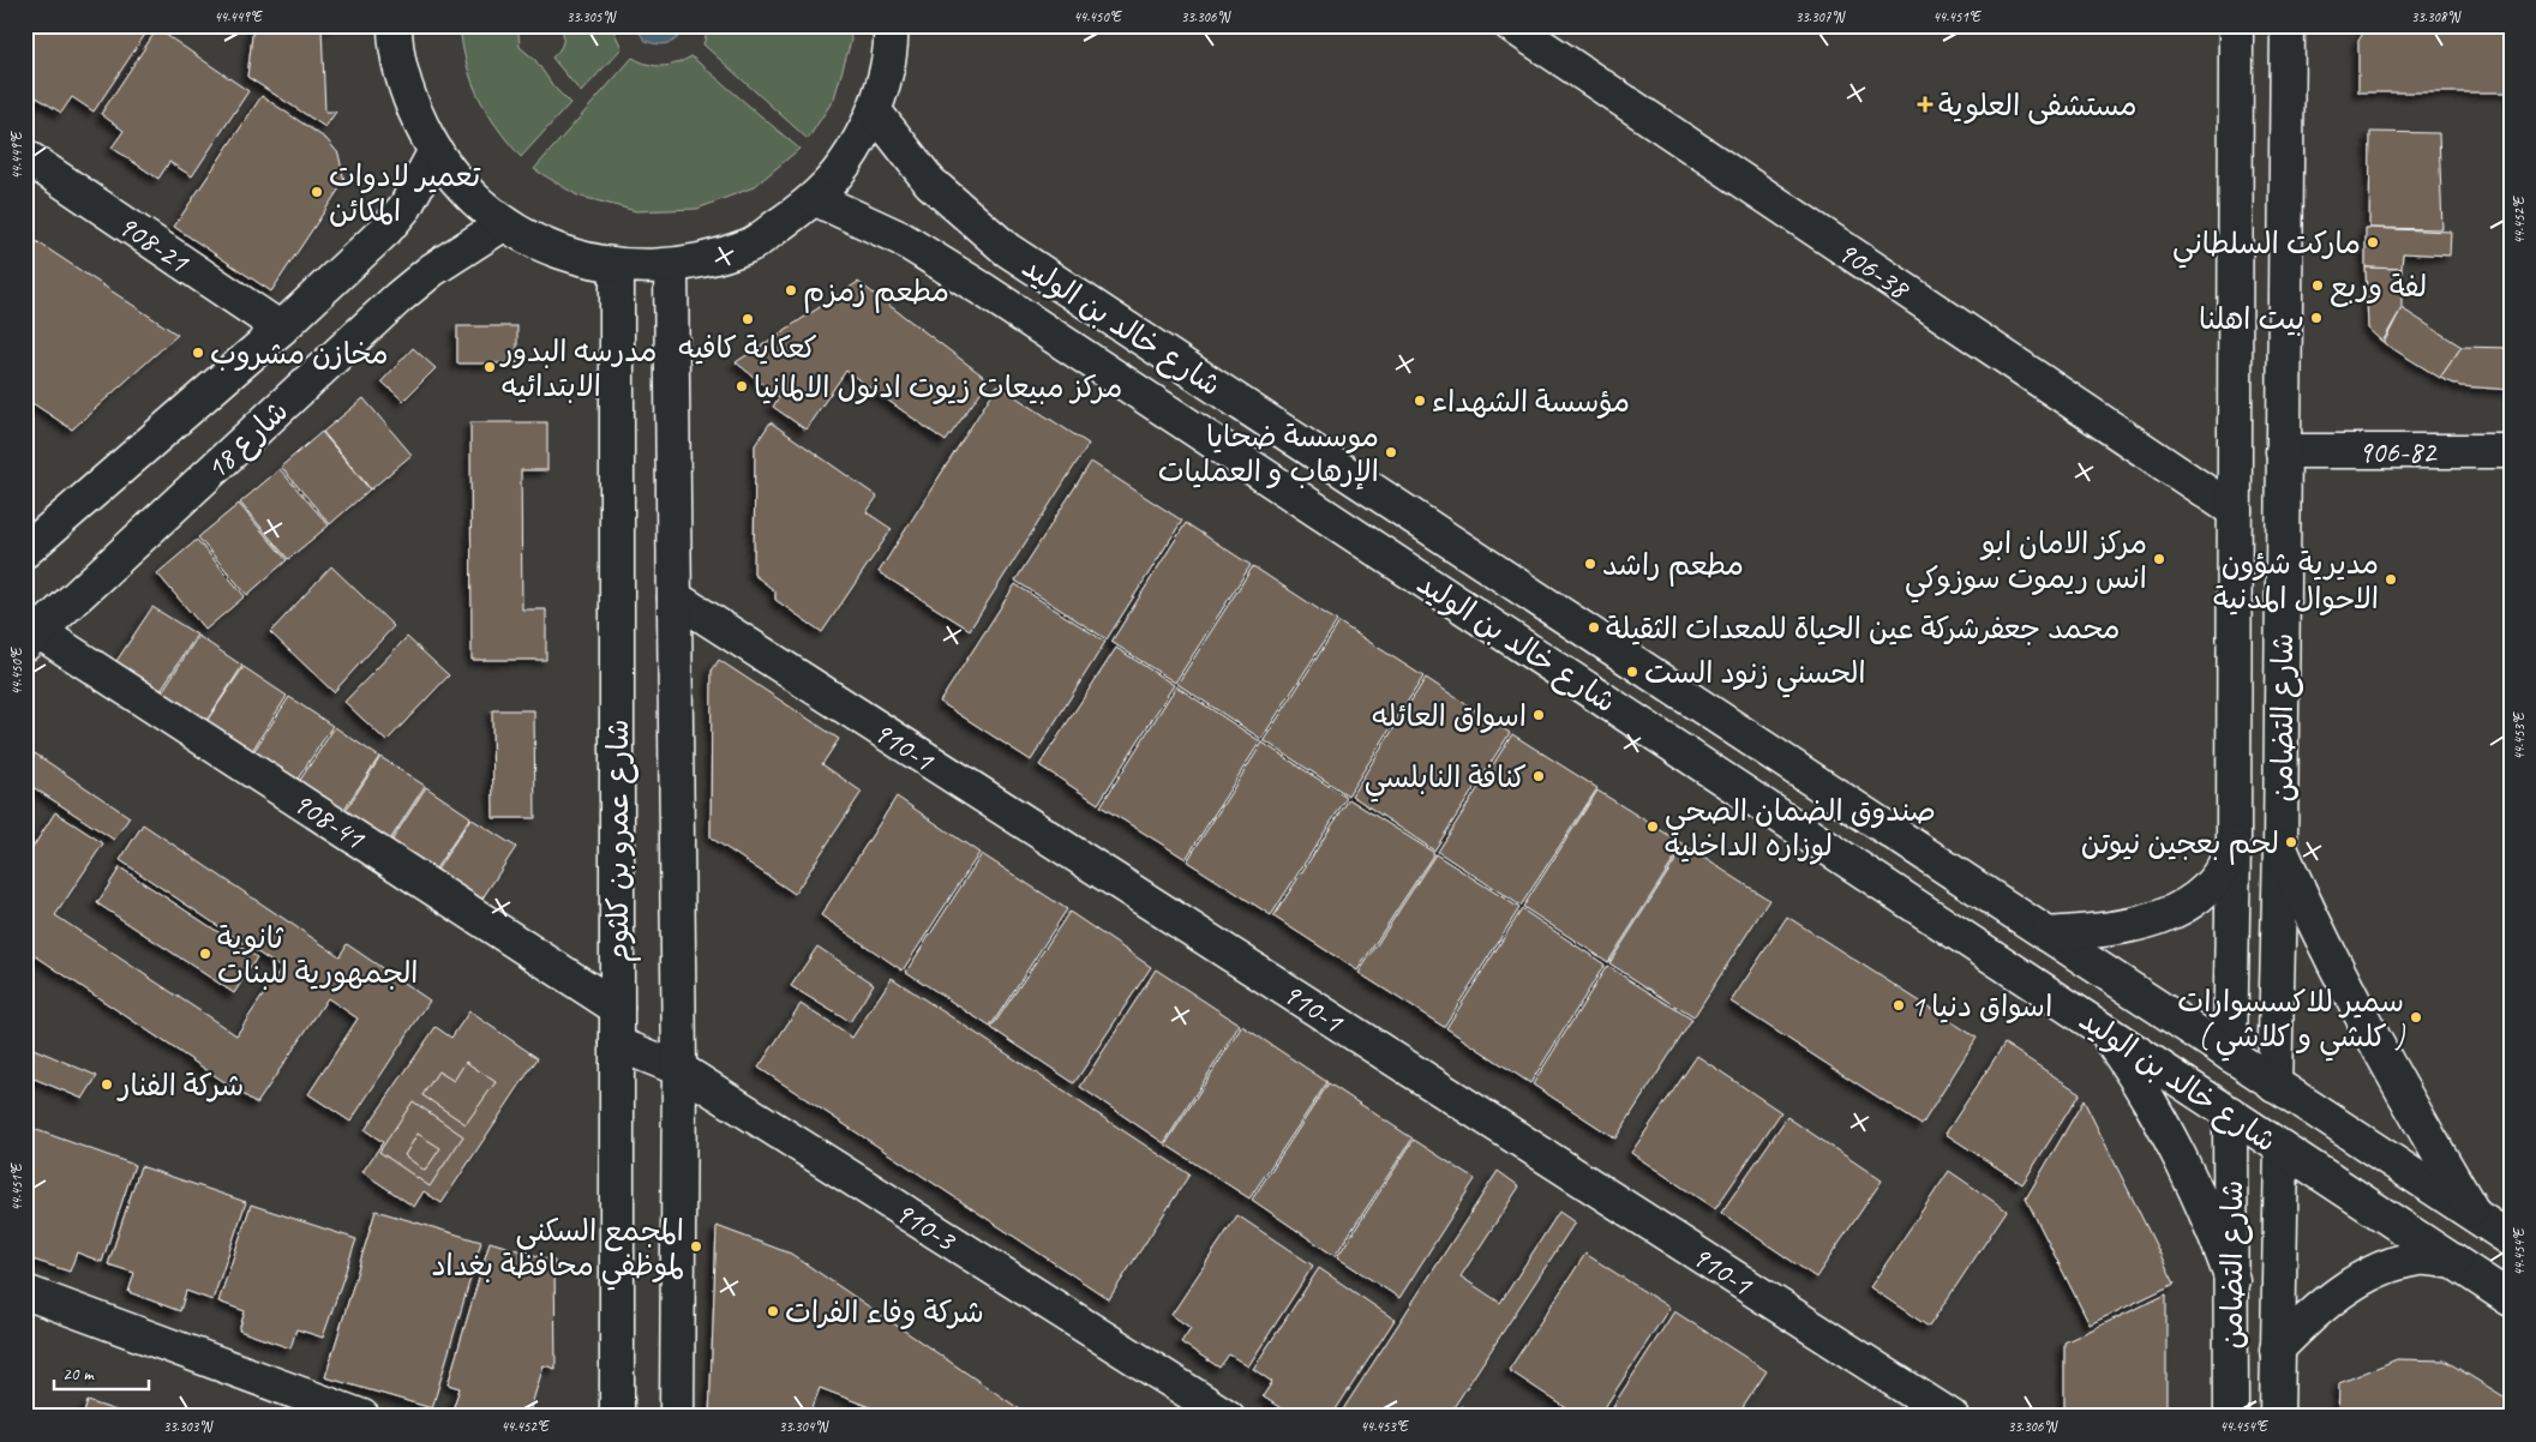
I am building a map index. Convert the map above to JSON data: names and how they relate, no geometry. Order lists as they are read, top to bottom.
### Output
{
  "streets": {
    "street": [
      "908-21",
      "906-38",
      "شارع خالد بن الوليد",
      "شارع 18",
      "906-82",
      "شارع التضامن",
      "910-1",
      "908-41",
      "شارع عمرو بن كلثوم",
      "910-3"
    ]
  },
  "crossings": [
    ["908-21", "شارع 18"],
    ["906-38", "شارع التضامن"],
    ["شارع خالد بن الوليد", "شارع التضامن"],
    ["شارع 18", "908-41"],
    ["906-82", "شارع التضامن"],
    ["910-1", "شارع عمرو بن كلثوم"],
    ["908-41", "شارع عمرو بن كلثوم"],
    ["شارع عمرو بن كلثوم", "910-3"]
  ],
  "places": {
    "health": ["مستشفى العلوية"],
    "other": [
      "تعمير لادوات المكائن",
      "ماركت السلطاني",
      "لفة وربع",
      "مطعم زمزم",
      "بيت اهلنا",
      "كعكاية كافيه",
      "مخازن مشروب",
      "مدرسه البدور الابتدائيه",
      "مركز مبيعات زيوت ادنول الالمانيا",
      "مؤسسة الشهداء",
      "موسسة ضحايا الإرهاب و العمليات",
      "مركز الامان ابو انس ريموت سوزوكي",
      "مطعم راشد",
      "مديرية شؤون الاحوال المدنية",
      "محمد جعفرشركة عين الحياة للمعدات الثقيلة",
      "الحسني زنود الست",
      "اسواق العائله",
      "كنافة النابلسي",
      "صندوق الضمان الصحي لوزاره الداخليه",
      "لحم بعجين نيوتن",
      "ثانوية الجمهورية للبنات",
      "اسواق دنيا 1",
      "سمير للاكسسوارات ( كلشي و كلاشي )",
      "شركة الفنار",
      "المجمع السكني لموظفي محافظة بغداد",
      "شركة وفاء الفرات"
    ]
  },
  "scale_bar": "20 m",
  "coordinates": [
    "44.449°E",
    "33.305°N",
    "44.450°E",
    "33.306°N",
    "33.307°N",
    "44.451°E",
    "33.308°N",
    "44.452°E",
    "44.453°E",
    "44.454°E",
    "33.303°N",
    "33.304°N"
  ]
}
